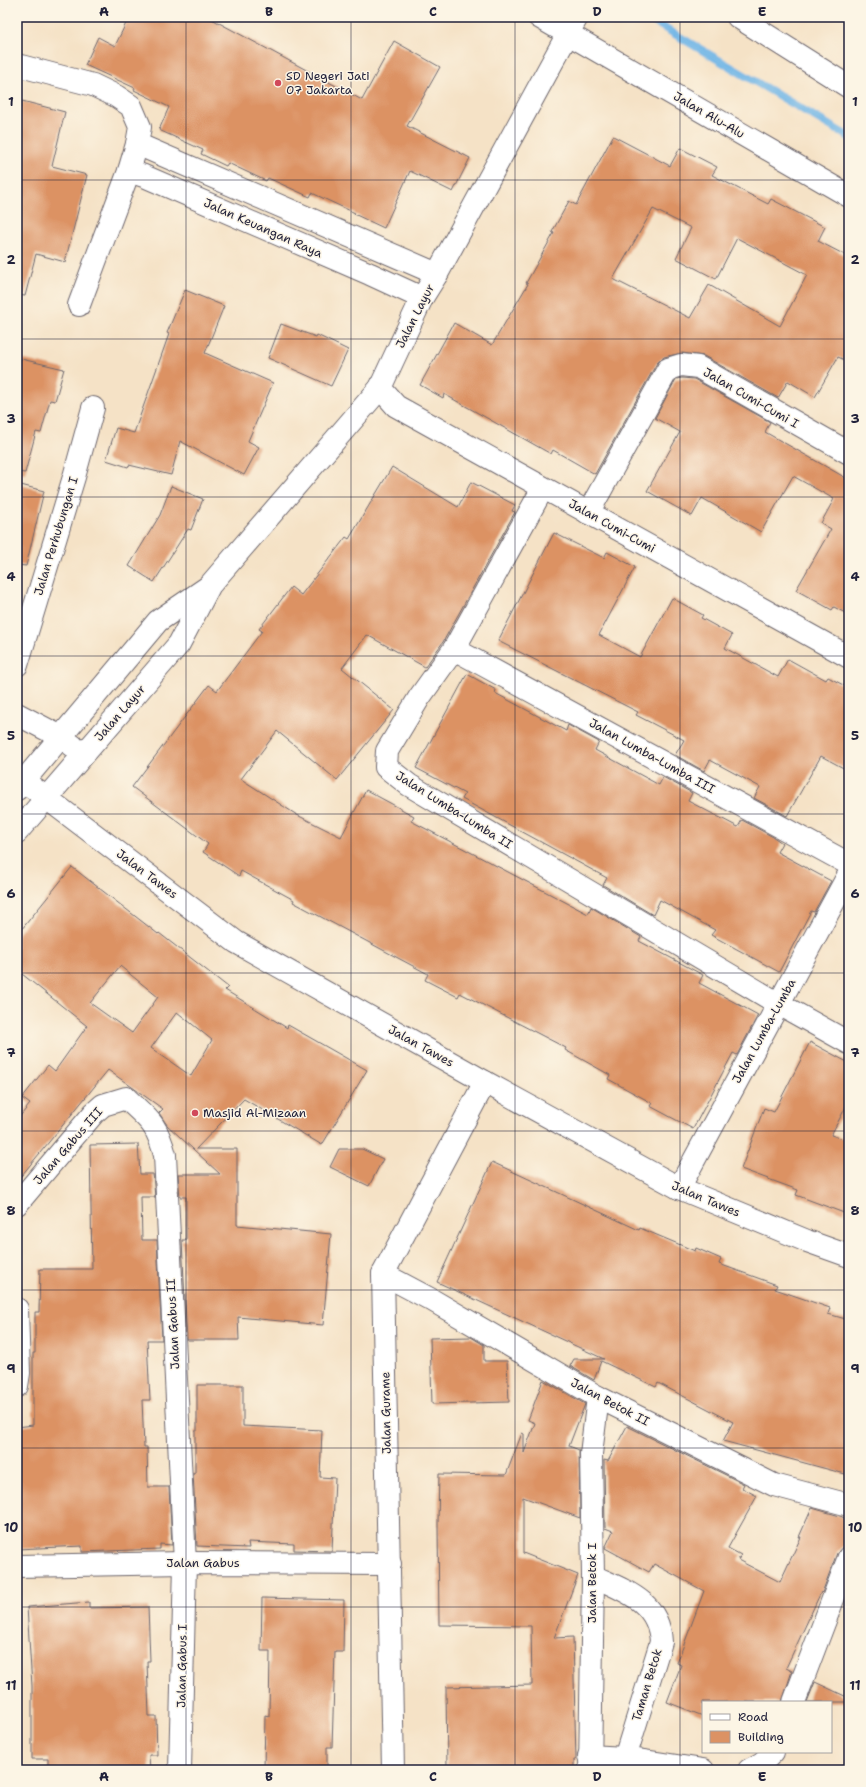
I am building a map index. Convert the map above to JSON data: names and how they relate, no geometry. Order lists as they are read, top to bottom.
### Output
{
  "streets": {
    "street": [
      "Jalan Alu-Alu",
      "Jalan Keuangan Raya",
      "Jalan Layur",
      "Jalan Cumi-Cumi I",
      "Jalan Cumi-Cumi",
      "Jalan Perhubungan I",
      "Jalan Lumba-Lumba III",
      "Jalan Lumba-Lumba II",
      "Jalan Tawes",
      "Jalan Lumba-Lumba",
      "Jalan Gabus III",
      "Jalan Gabus II",
      "Jalan Betok II",
      "Jalan Gurame",
      "Jalan Gabus",
      "Jalan Betok I",
      "Jalan Gabus I",
      "Taman Betok"
    ]
  },
  "crossings": [
    ["Jalan Alu-Alu", "Jalan Layur"],
    ["Jalan Keuangan Raya", "Jalan Layur"],
    ["Jalan Layur", "Jalan Cumi-Cumi"],
    ["Jalan Layur", "Jalan Tawes"],
    ["Jalan Cumi-Cumi I", "Jalan Cumi-Cumi"],
    ["Jalan Cumi-Cumi", "Jalan Lumba-Lumba II"],
    ["Jalan Lumba-Lumba III", "Jalan Lumba-Lumba II"],
    ["Jalan Lumba-Lumba II", "Jalan Lumba-Lumba"],
    ["Jalan Tawes", "Jalan Lumba-Lumba"],
    ["Jalan Tawes", "Jalan Gurame"],
    ["Jalan Gabus III", "Jalan Gabus II"],
    ["Jalan Gabus II", "Jalan Gabus"],
    ["Jalan Gabus II", "Jalan Gabus I"],
    ["Jalan Betok II", "Jalan Gurame"],
    ["Jalan Betok II", "Jalan Betok I"],
    ["Jalan Gurame", "Jalan Gabus"],
    ["Jalan Gabus", "Jalan Gabus I"],
    ["Jalan Betok I", "Taman Betok"]
  ],
  "places": ["SD Negeri Jati 07 Jakarta", "Masjid Al-Mizaan"],
  "legend": ["Road", "Building"],
  "grid": {
    "columns": [
      "A",
      "B",
      "C",
      "D",
      "E"
    ],
    "rows": [
      "1",
      "2",
      "3",
      "4",
      "5",
      "6",
      "7",
      "8",
      "9",
      "10",
      "11"
    ]
  }
}
